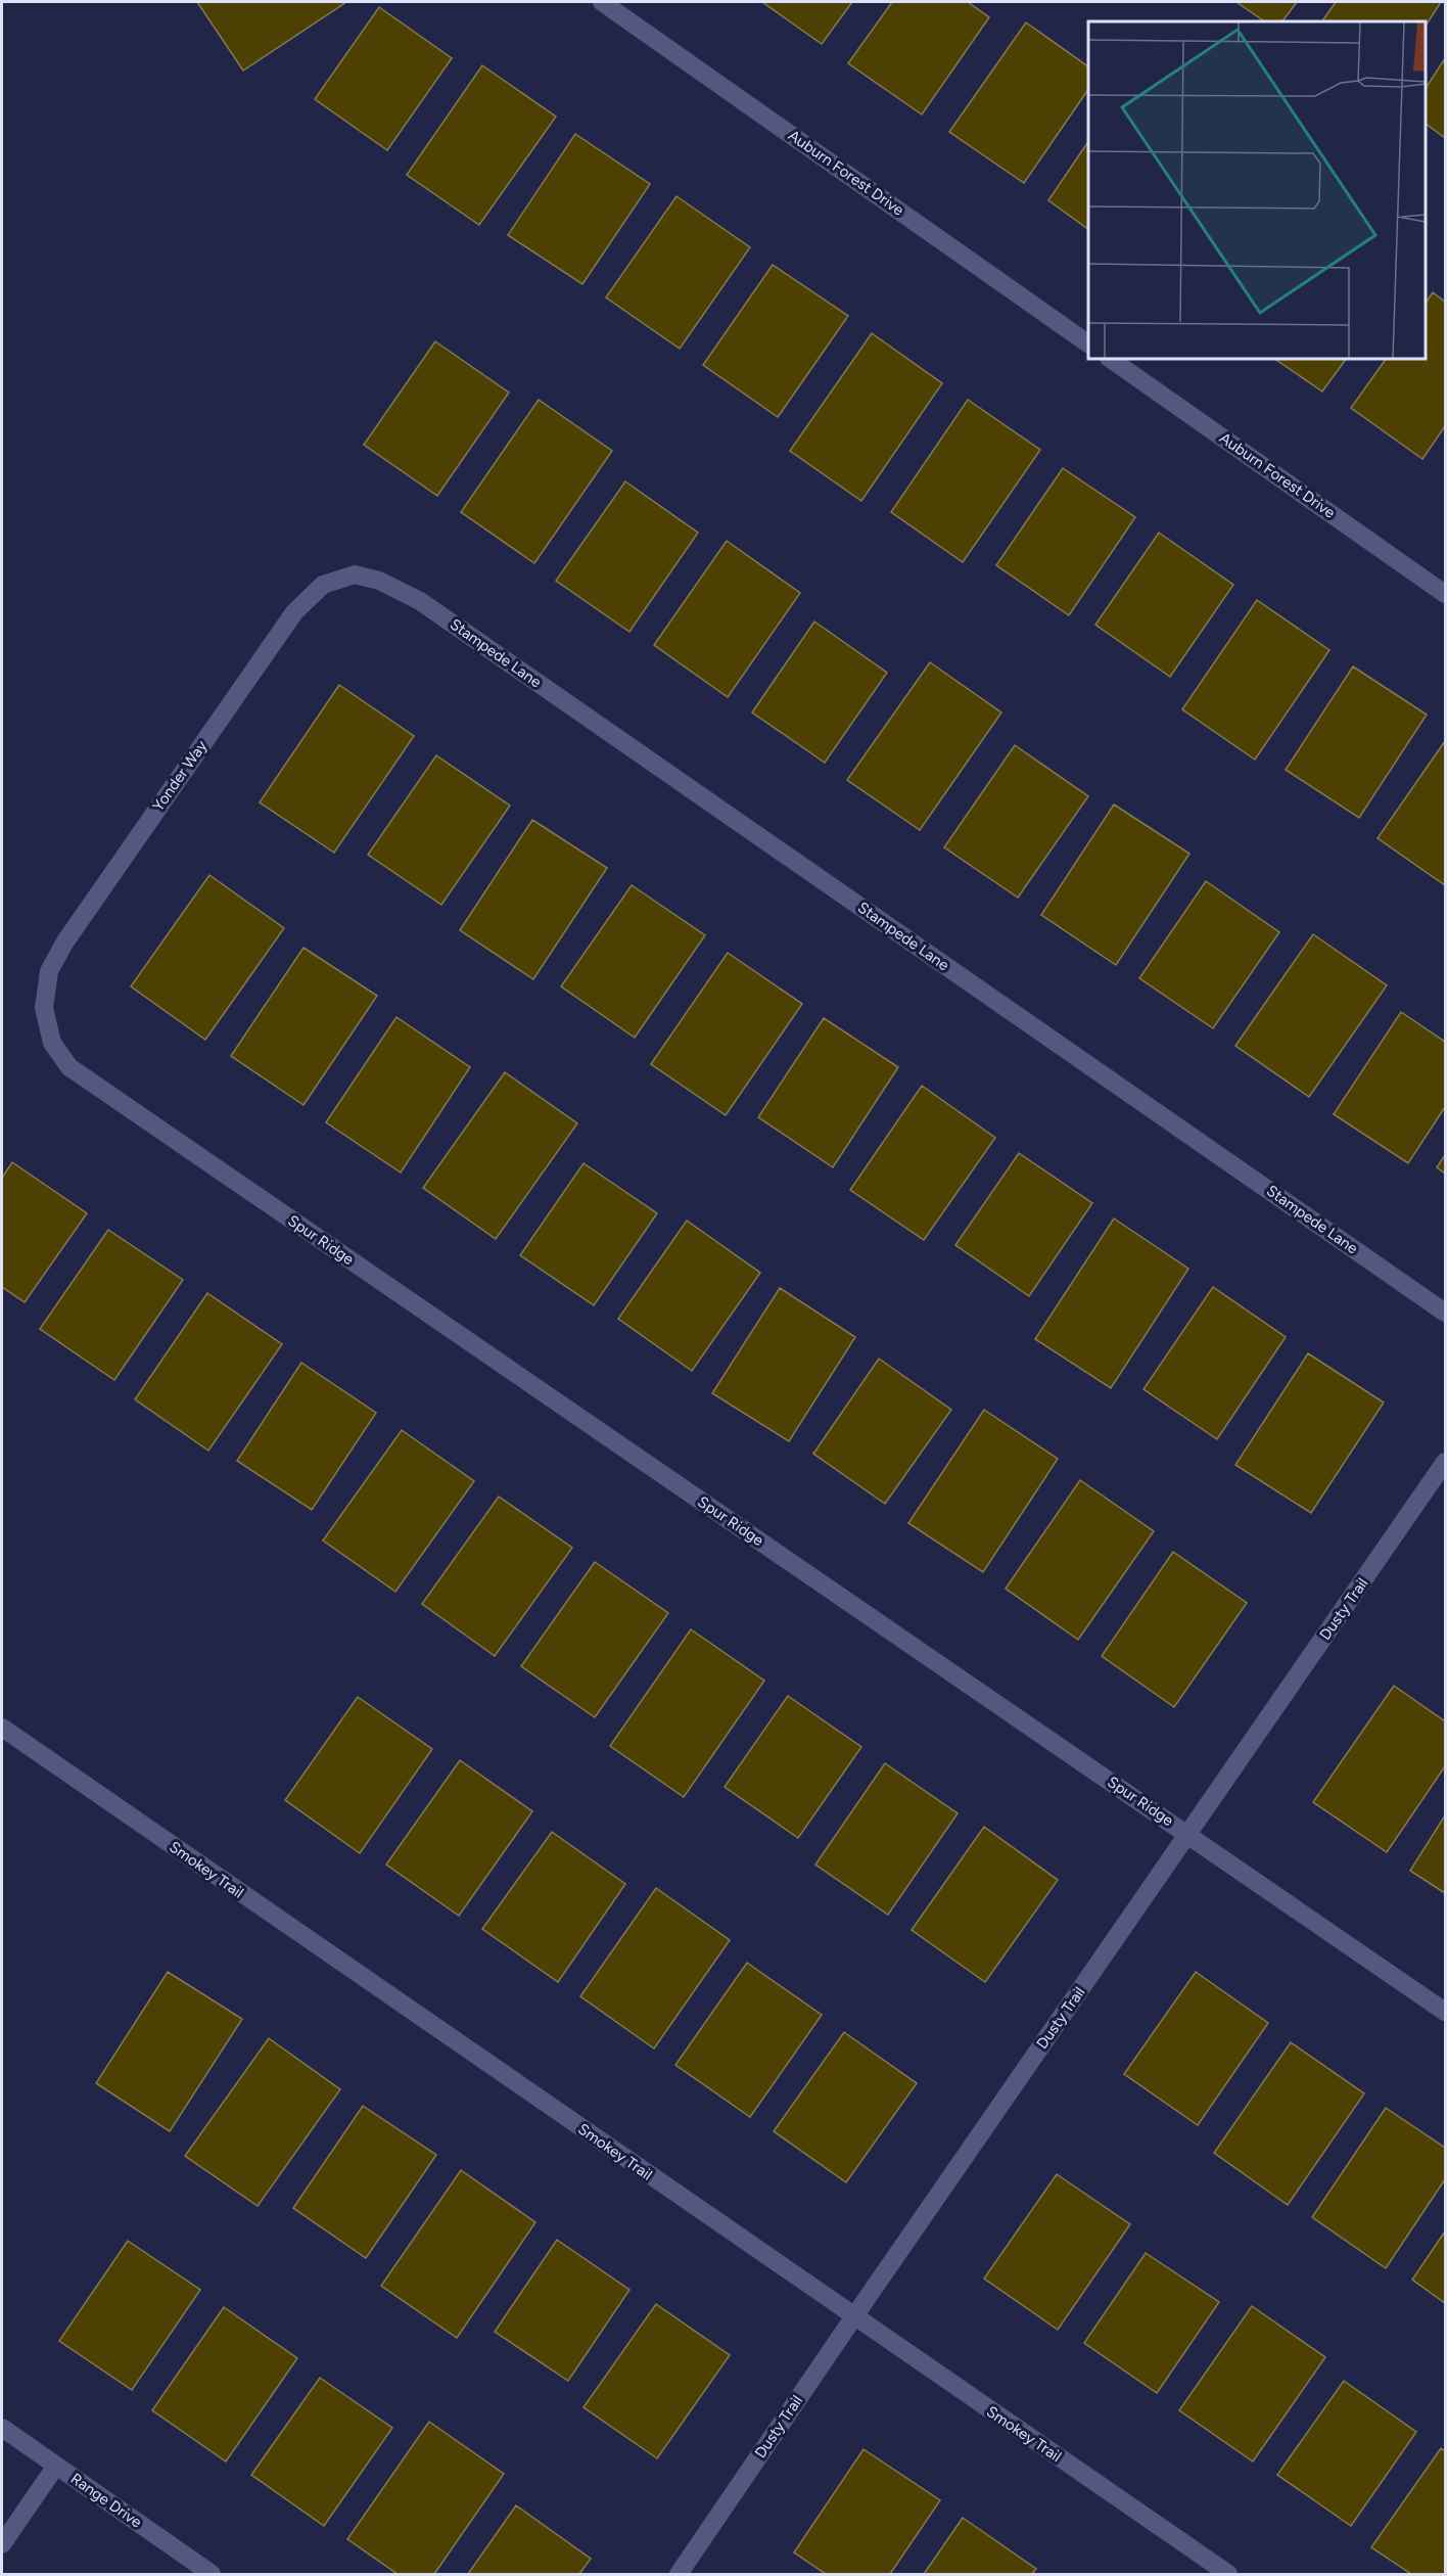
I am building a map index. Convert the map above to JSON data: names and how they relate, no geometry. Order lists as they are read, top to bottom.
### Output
{
  "streets": {
    "street": [
      "Auburn Forest Drive",
      "Stampede Lane",
      "Yonder Way",
      "Spur Ridge",
      "Dusty Trail",
      "Smokey Trail",
      "Range Drive"
    ]
  },
  "crossings": [
    ["Stampede Lane", "Yonder Way"],
    ["Yonder Way", "Spur Ridge"],
    ["Spur Ridge", "Dusty Trail"],
    ["Dusty Trail", "Smokey Trail"]
  ]
}
